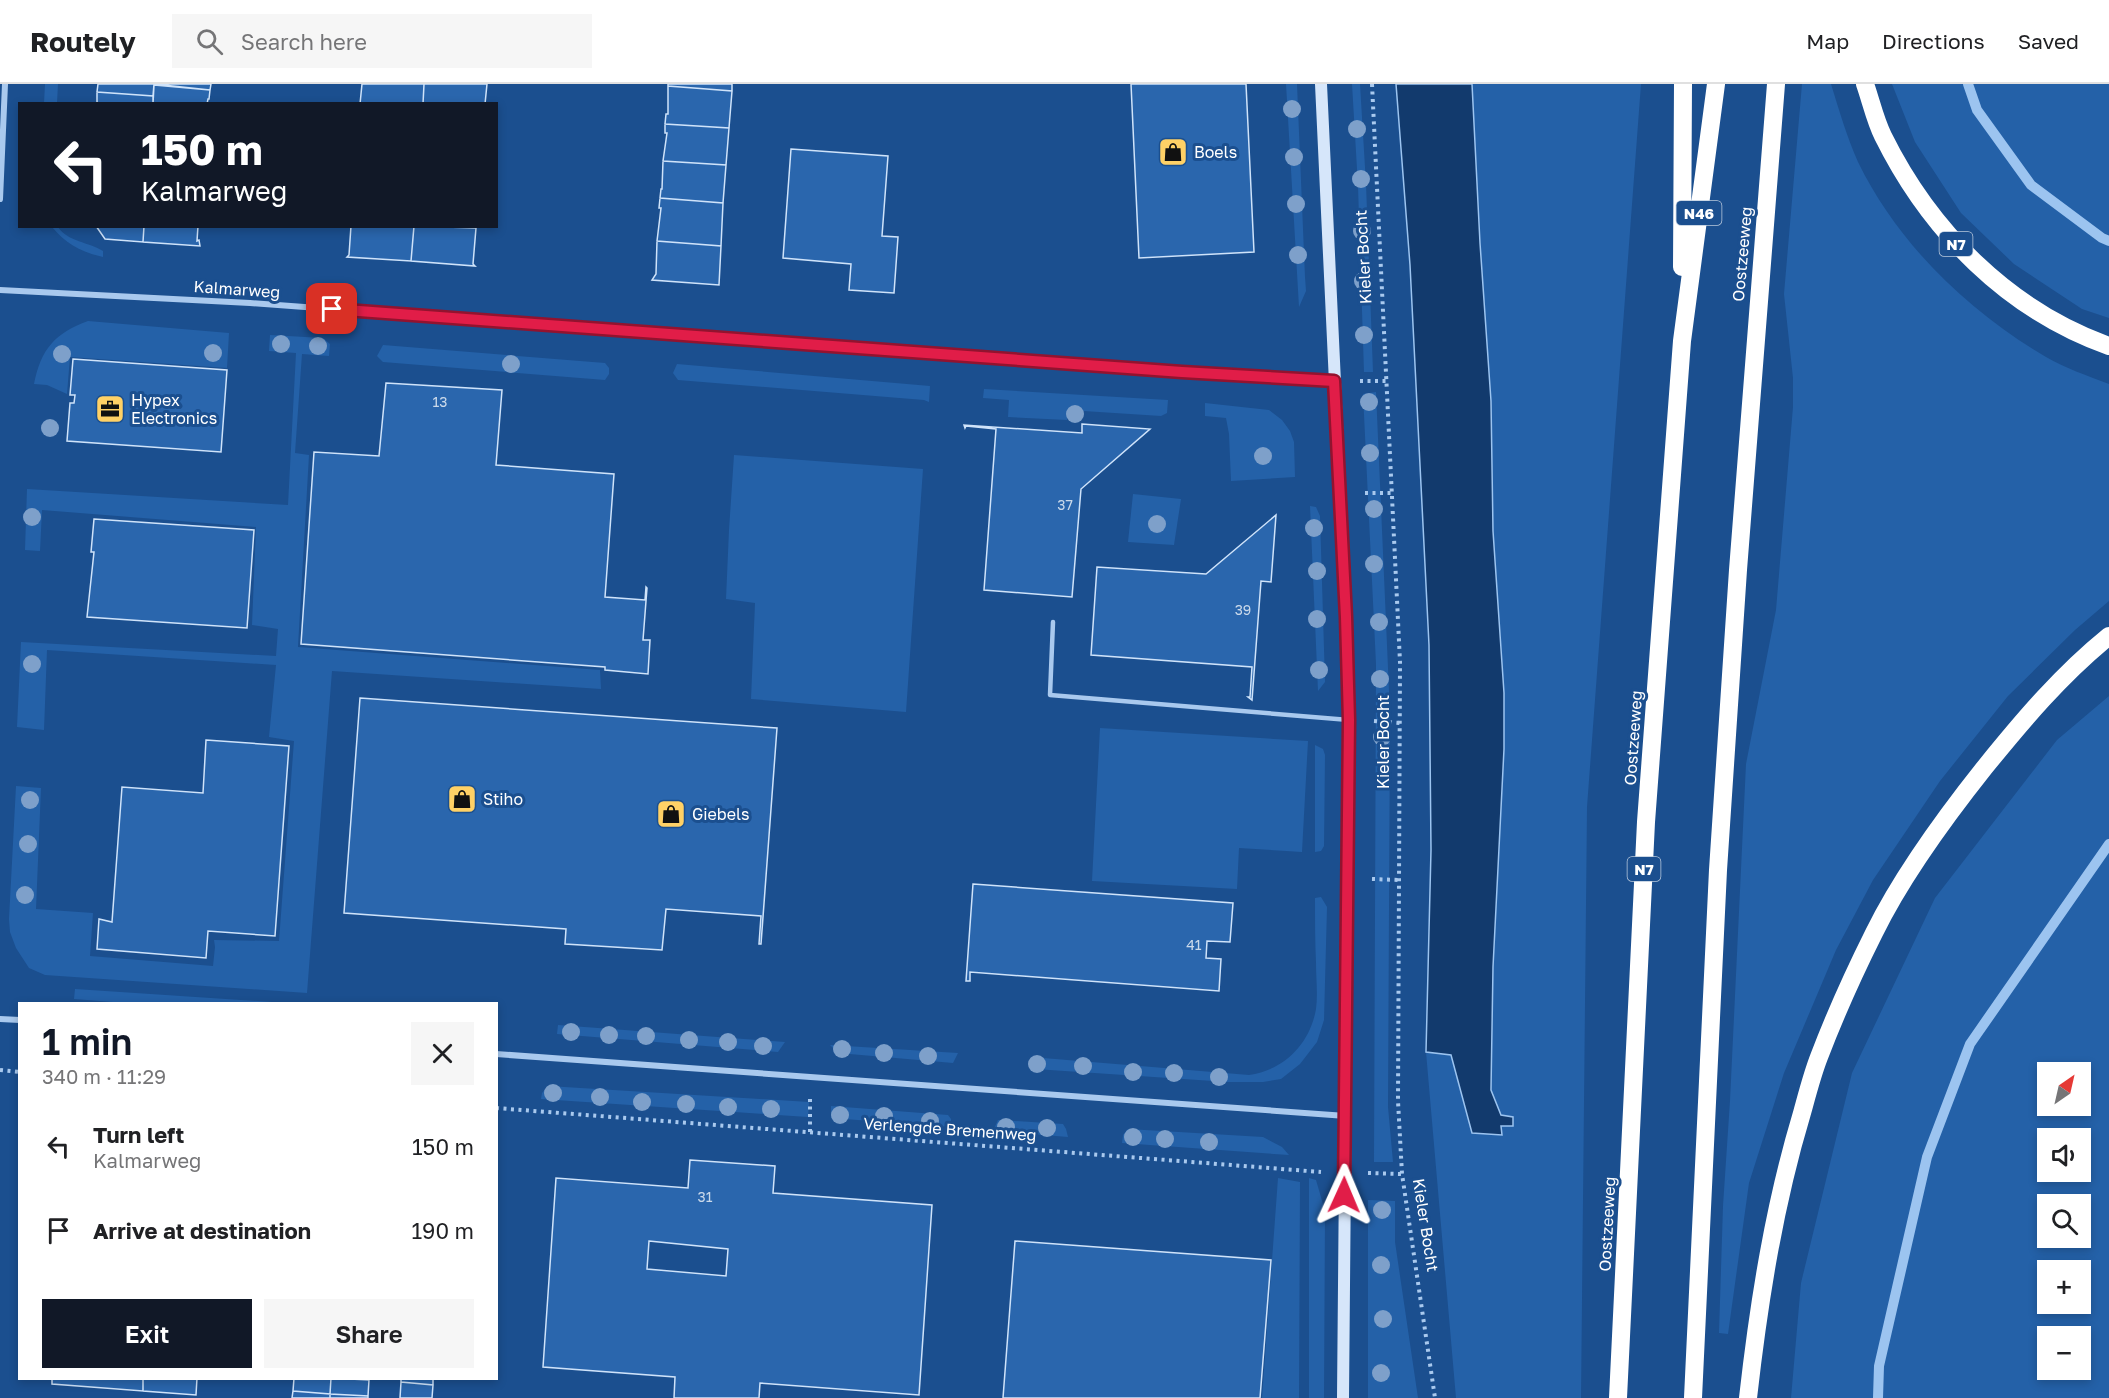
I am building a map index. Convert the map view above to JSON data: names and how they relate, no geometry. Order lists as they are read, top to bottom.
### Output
{
  "streets": {
    "highway": ["N46", "N7", "Oostzeeweg"],
    "street": ["Kieler Bocht", "Kalmarweg"],
    "path": ["Verlengde Bremenweg"]
  },
  "crossings": [
    ["N7", "Oostzeeweg"],
    ["Kieler Bocht", "Kalmarweg"],
    ["Kieler Bocht", "Verlengde Bremenweg"]
  ],
  "places": {
    "shop": ["Boels", "Stiho", "Giebels"],
    "office": ["Hypex Electronics"]
  },
  "house_numbers": [
    "13",
    "37",
    "39",
    "41",
    "31"
  ],
  "north": "top right",
  "page": {
    "header": "Routely",
    "search": "Search here",
    "nav": ["Map", "Directions", "Saved"],
    "turn": ["150 m", "Kalmarweg"],
    "heading": ["1 min", "340 m · 11:29"],
    "map_buttons": ["+", "−"],
    "list": [
      {
        "name": "Turn left",
        "note": "Kalmarweg",
        "value": "150 m"
      },
      {
        "name": "Arrive at destination",
        "value": "190 m"
      }
    ],
    "buttons": ["Exit", "Share"]
  }
}
